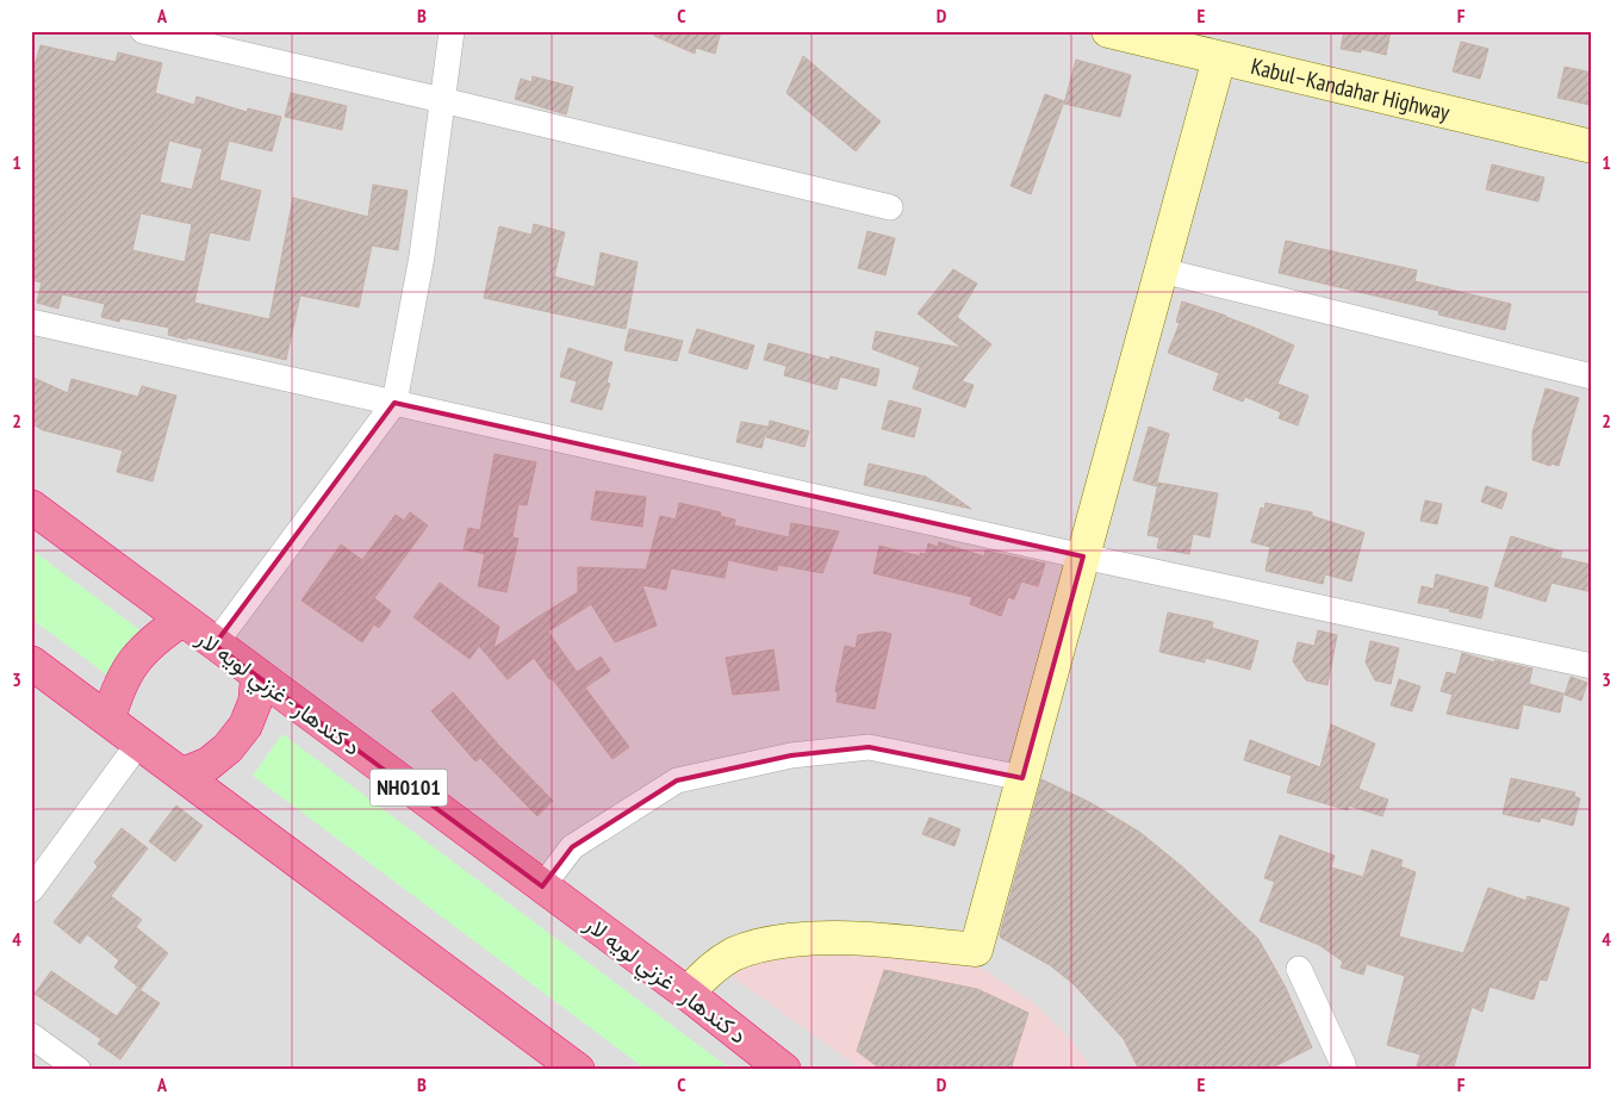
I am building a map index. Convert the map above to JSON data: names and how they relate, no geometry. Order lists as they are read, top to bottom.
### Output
{
  "streets": {
    "highway": ["د کندهار - غزني لويه لار", "NH0101"],
    "street": ["Kabul–Kandahar Highway"]
  },
  "grid": {
    "columns": [
      "A",
      "B",
      "C",
      "D",
      "E",
      "F"
    ],
    "rows": [
      "1",
      "2",
      "3",
      "4"
    ]
  }
}
